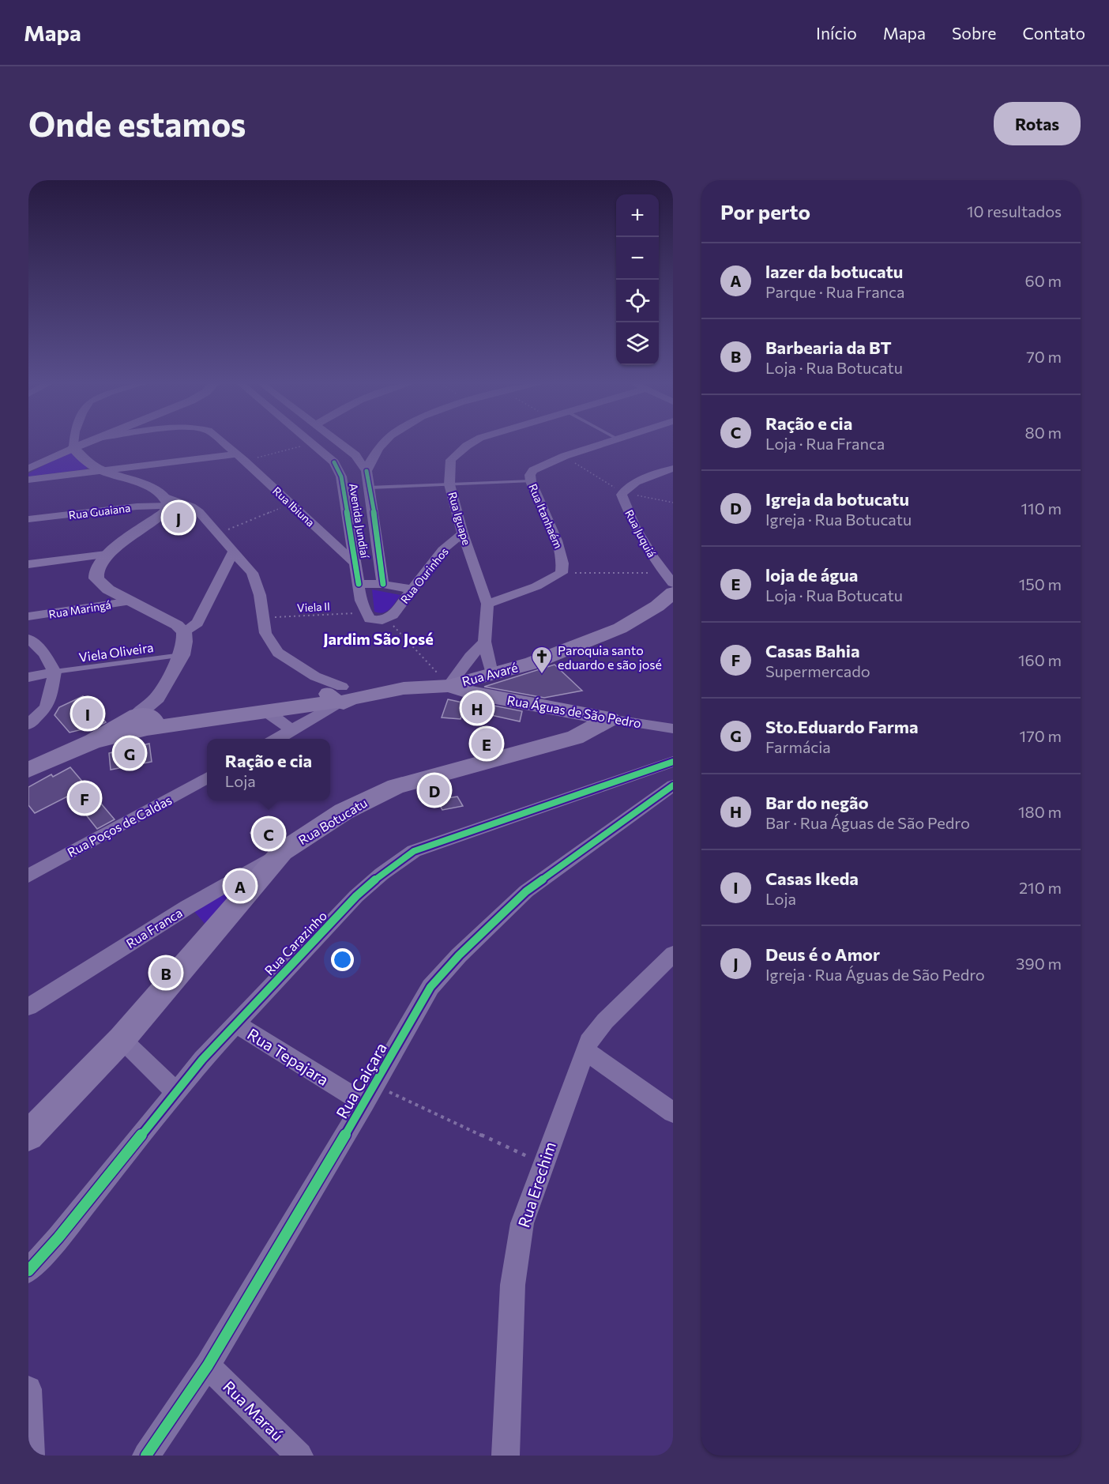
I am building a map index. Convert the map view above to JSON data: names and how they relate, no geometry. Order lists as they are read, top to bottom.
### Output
{
  "streets": {
    "main road": ["Rua Avaré", "Rua Águas de São Pedro", "Rua Botucatu"],
    "street": [
      "Rua Ibiuna",
      "Rua Guaiana",
      "Rua Itanhaém",
      "Rua Iguape",
      "Avenida Jundiaí",
      "Rua Juquiá",
      "Rua Ourinhos",
      "Rua Maringá",
      "Rua Poços de Caldas",
      "Rua Franca",
      "Rua Carazinho",
      "Rua Tepajara",
      "Rua Caiçara",
      "Rua Erechim",
      "Rua Maraú"
    ],
    "lane": ["Viela Oliveira"],
    "path": ["Viela II"]
  },
  "crossings": [
    ["Rua Ibiuna", "Avenida Jundiaí"],
    ["Rua Iguape", "Rua Ourinhos"],
    ["Rua Iguape", "Rua Avaré"],
    ["Avenida Jundiaí", "Viela II"],
    ["Rua Avaré", "Rua Águas de São Pedro"],
    ["Rua Águas de São Pedro", "Rua Botucatu"],
    ["Rua Botucatu", "Rua Franca"],
    ["Rua Carazinho", "Rua Tepajara"],
    ["Rua Tepajara", "Rua Caiçara"],
    ["Rua Caiçara", "Rua Maraú"]
  ],
  "districts": ["Jardim São José"],
  "places": {
    "church": ["Paroquia santo eduardo e são josé"]
  },
  "page": {
    "header": "Mapa",
    "nav": [
      "Início",
      "Mapa",
      "Sobre",
      "Contato"
    ],
    "buttons": "Rotas",
    "title": "Onde estamos",
    "heading": ["Por perto", "10 resultados"],
    "map_buttons": ["+", "−"],
    "list": [
      {
        "mark": "A",
        "name": "lazer da botucatu",
        "note": "Parque · Rua Franca",
        "value": "60 m"
      },
      {
        "mark": "B",
        "name": "Barbearia da BT",
        "note": "Loja · Rua Botucatu",
        "value": "70 m"
      },
      {
        "mark": "C",
        "name": "Ração e cia",
        "note": "Loja · Rua Franca",
        "value": "80 m"
      },
      {
        "mark": "D",
        "name": "Igreja da botucatu",
        "note": "Igreja · Rua Botucatu",
        "value": "110 m"
      },
      {
        "mark": "E",
        "name": "loja de água",
        "note": "Loja · Rua Botucatu",
        "value": "150 m"
      },
      {
        "mark": "F",
        "name": "Casas Bahia",
        "note": "Supermercado",
        "value": "160 m"
      },
      {
        "mark": "G",
        "name": "Sto.Eduardo Farma",
        "note": "Farmácia",
        "value": "170 m"
      },
      {
        "mark": "H",
        "name": "Bar do negão",
        "note": "Bar · Rua Águas de São Pedro",
        "value": "180 m"
      },
      {
        "mark": "I",
        "name": "Casas Ikeda",
        "note": "Loja",
        "value": "210 m"
      },
      {
        "mark": "J",
        "name": "Deus é o Amor",
        "note": "Igreja · Rua Águas de São Pedro",
        "value": "390 m"
      }
    ],
    "pins": [
      "J",
      "H",
      "I",
      "E",
      "G",
      "D",
      "F",
      "C",
      "A",
      "B"
    ],
    "popup": ["Ração e cia", "Loja"]
  }
}
